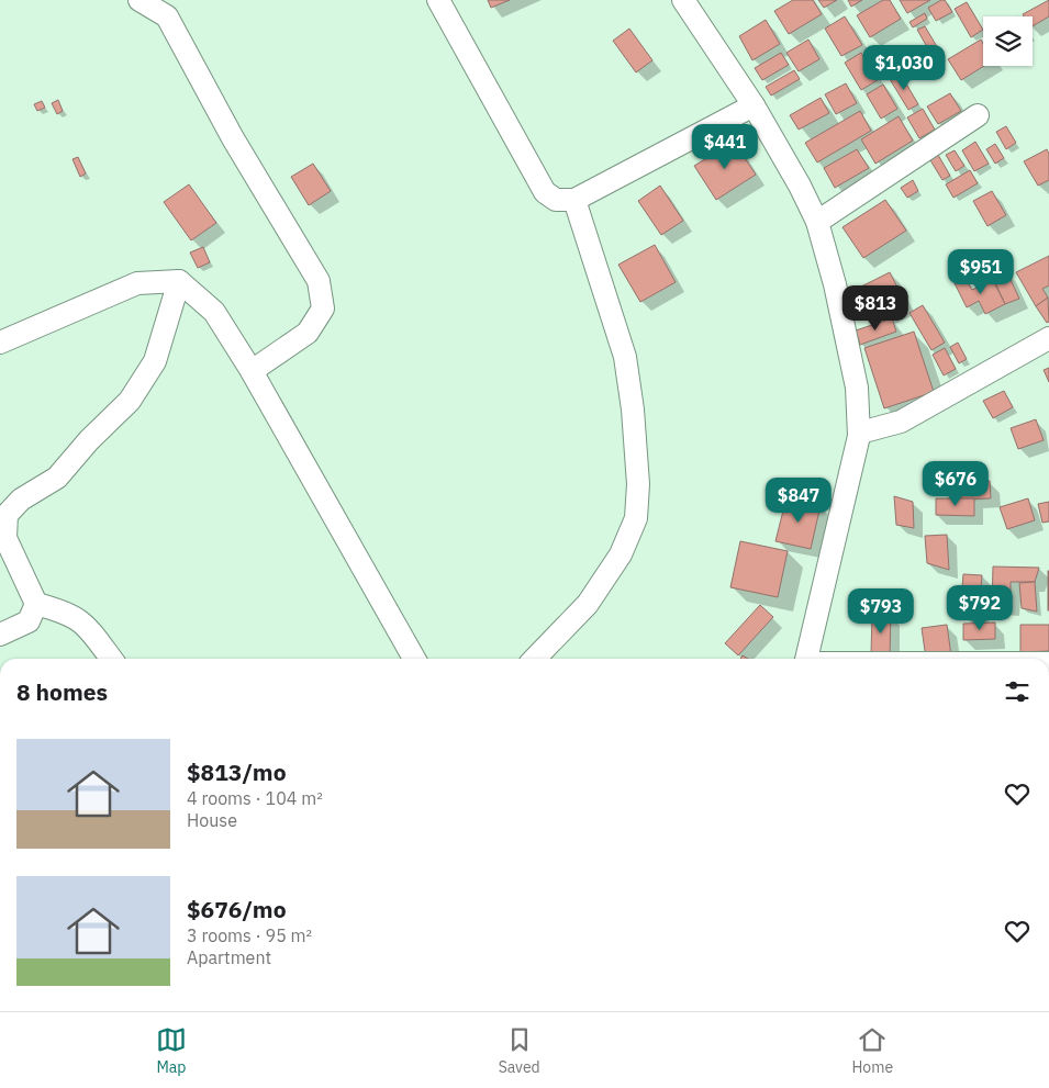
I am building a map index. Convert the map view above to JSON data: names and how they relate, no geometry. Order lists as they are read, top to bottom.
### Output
{
  "page": {
    "price": [
      "$1,030",
      "$441",
      "$951",
      "$813",
      "$676",
      "$847",
      "$792",
      "$793"
    ],
    "heading": "8 homes",
    "list": [
      {
        "name": "$813/mo",
        "note": "4 rooms · 104 m² · House"
      },
      {
        "name": "$676/mo",
        "note": "3 rooms · 95 m² · Apartment"
      }
    ],
    "tabs": ["Map", "Saved", "Home"]
  }
}
